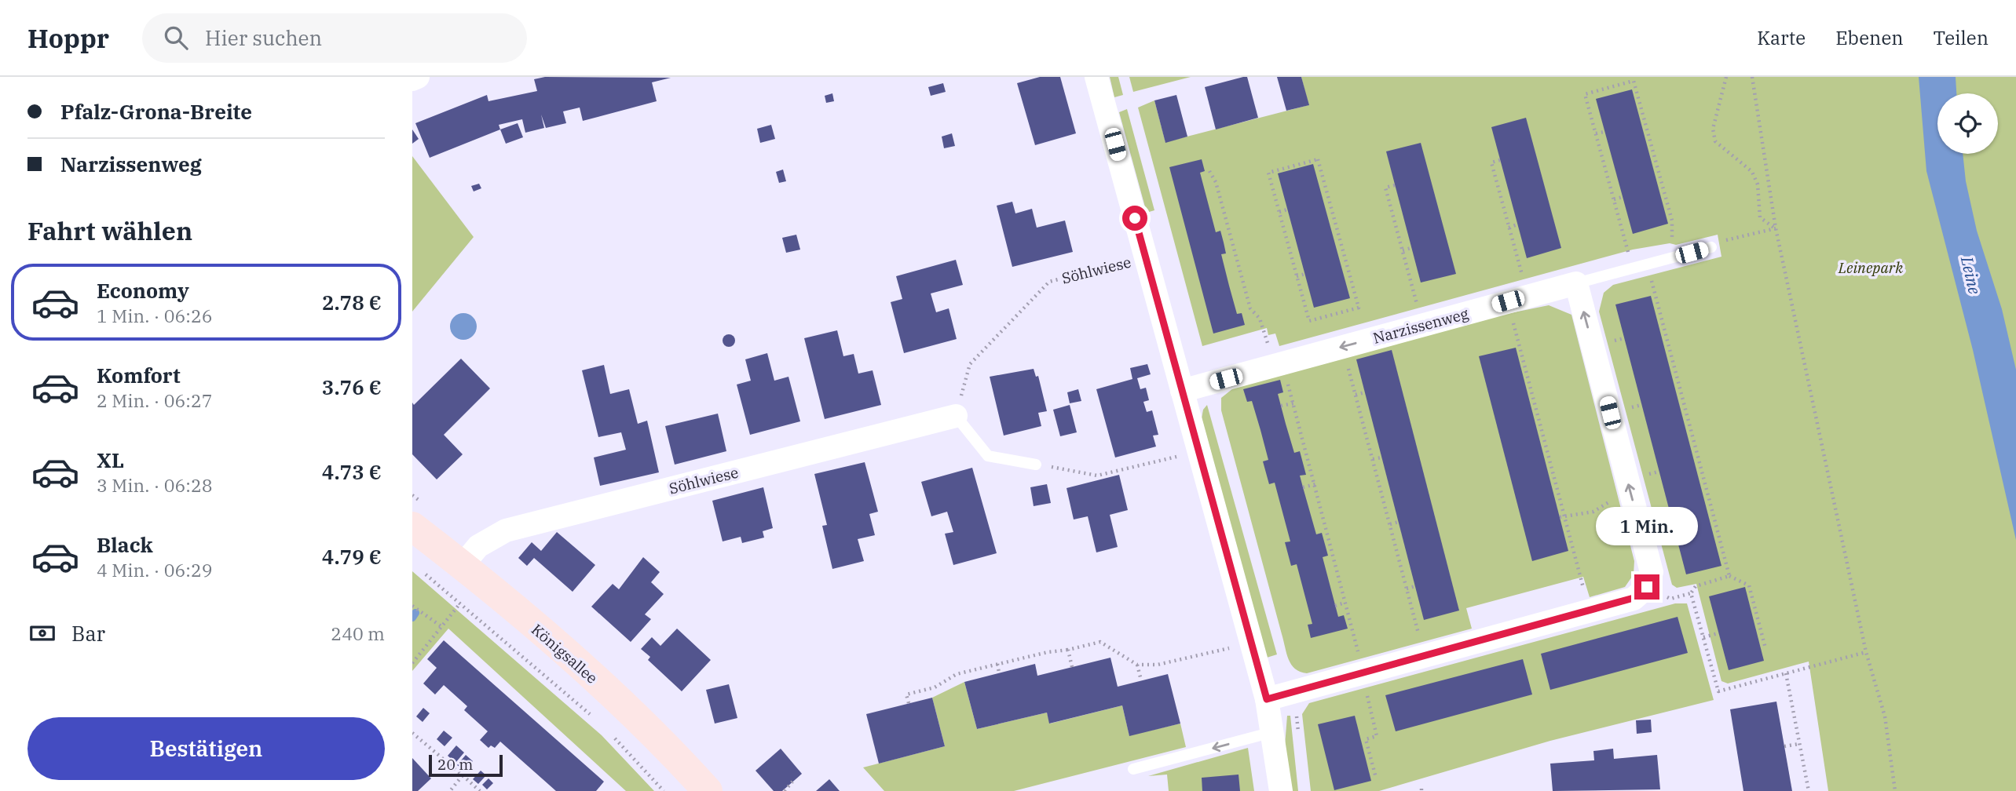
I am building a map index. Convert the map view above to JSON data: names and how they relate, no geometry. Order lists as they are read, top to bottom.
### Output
{
  "streets": {
    "street": ["Söhlwiese", "Narzissenweg", "Königsallee"]
  },
  "crossings": [
    ["Söhlwiese", "Königsallee"]
  ],
  "water": ["Leine"],
  "parks": ["Leinepark"],
  "scale_bar": "20 m",
  "page": {
    "header": "Hoppr",
    "search": "Hier suchen",
    "nav": ["Karte", "Ebenen", "Teilen"],
    "banner": ["Pfalz-Grona-Breite", "Narzissenweg"],
    "heading": "Fahrt wählen",
    "list": [
      {
        "name": "Economy",
        "note": "1 Min. · 06:26",
        "value": "2.78 €"
      },
      {
        "name": "Komfort",
        "note": "2 Min. · 06:27",
        "value": "3.76 €"
      },
      {
        "name": "XL",
        "note": "3 Min. · 06:28",
        "value": "4.73 €"
      },
      {
        "name": "Black",
        "note": "4 Min. · 06:29",
        "value": "4.79 €"
      }
    ],
    "bubble": "1 Min.",
    "pay": ["Bar", "240 m"],
    "buttons": "Bestätigen",
    "scale": "20 m"
  }
}
